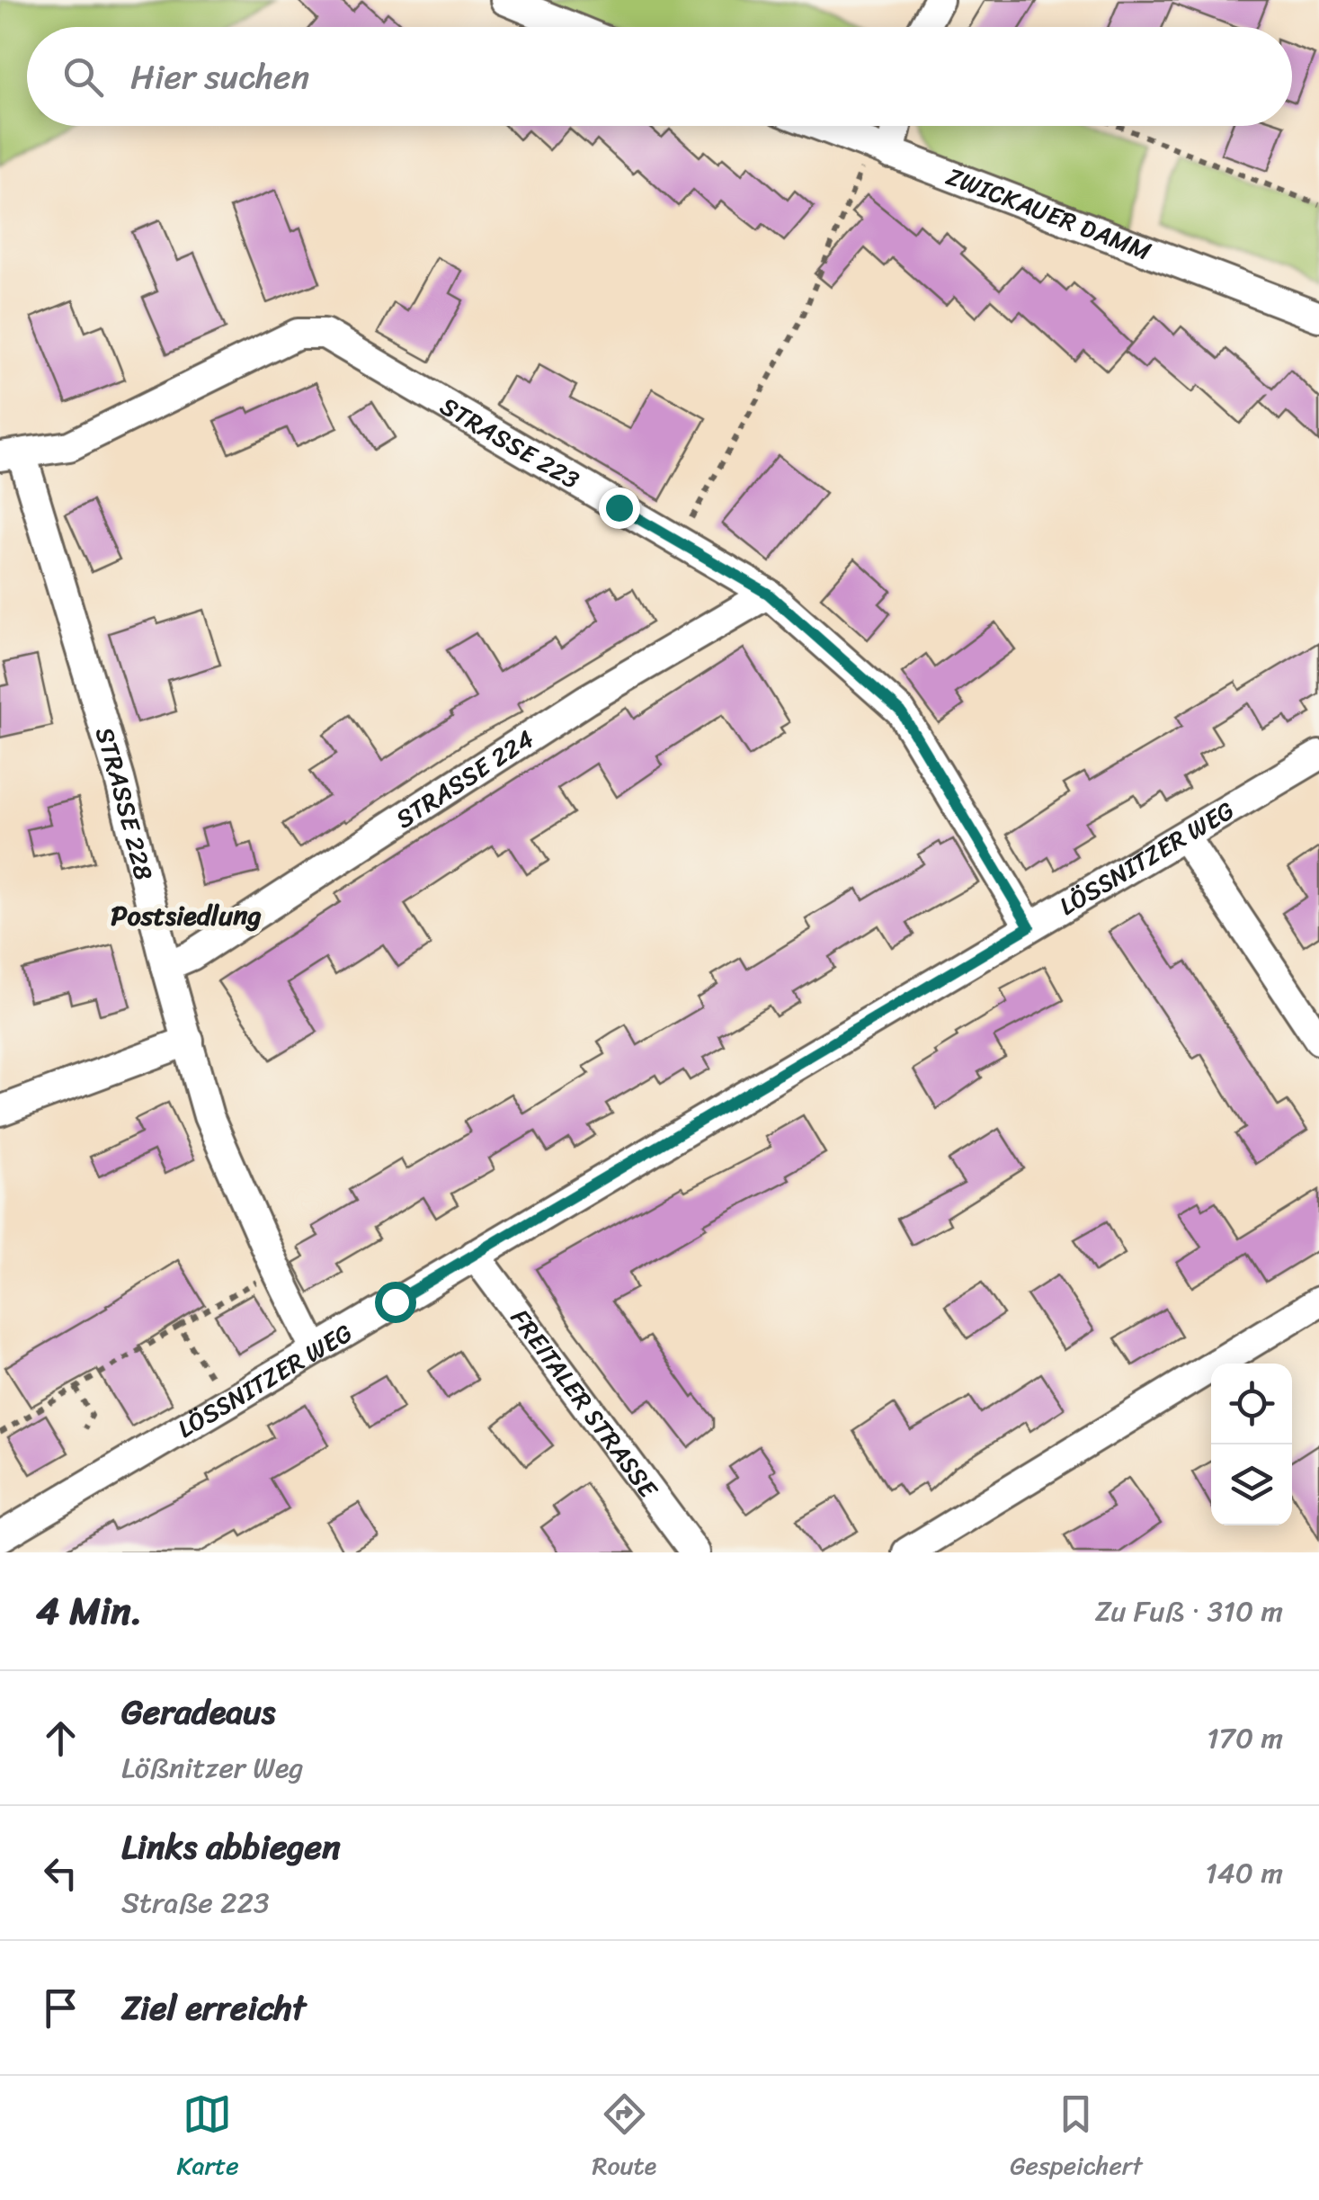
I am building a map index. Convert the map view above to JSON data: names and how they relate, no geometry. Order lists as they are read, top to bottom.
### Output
{
  "streets": {
    "street": [
      "ZWICKAUER DAMM",
      "STRASSE 223",
      "STRASSE 224",
      "STRASSE 228",
      "LÖSSNITZER WEG",
      "FREITALER STRASSE"
    ]
  },
  "crossings": [
    ["STRASSE 223", "STRASSE 224"],
    ["STRASSE 223", "STRASSE 228"],
    ["STRASSE 223", "LÖSSNITZER WEG"],
    ["STRASSE 224", "STRASSE 228"],
    ["STRASSE 228", "LÖSSNITZER WEG"],
    ["LÖSSNITZER WEG", "FREITALER STRASSE"]
  ],
  "districts": ["Postsiedlung"],
  "page": {
    "search": "Hier suchen",
    "heading": ["4 Min.", "Zu Fuß · 310 m"],
    "list": [
      ["Geradeaus", "Lößnitzer Weg", "170 m"],
      ["Links abbiegen", "Straße 223", "140 m"],
      "Ziel erreicht"
    ],
    "nav": ["Karte", "Route", "Gespeichert"]
  }
}
